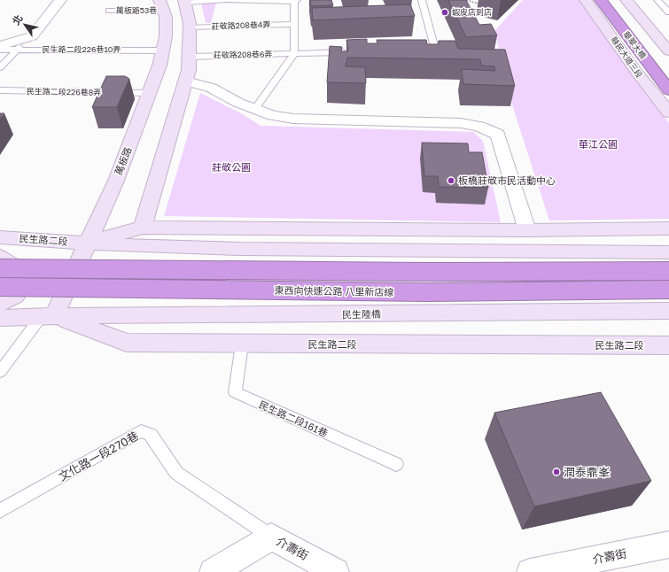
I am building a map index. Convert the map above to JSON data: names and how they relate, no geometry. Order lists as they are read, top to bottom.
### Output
{
  "streets": {
    "highway": ["華翠大橋", "東西向快速公路 八里新店線"],
    "main road": [
      "縣民大道三段",
      "萬板路",
      "民生路二段",
      "民生陸橋"
    ],
    "street": ["介壽街"],
    "lane": [
      "萬板路53巷",
      "莊敬路208巷4弄",
      "民生路二段226巷10弄",
      "莊敬路208巷6弄",
      "民生路二段226巷8弄",
      "民生路二段161巷",
      "文化路一段270巷"
    ]
  },
  "crossings": [
    ["萬板路53巷", "萬板路"],
    ["民生路二段226巷10弄", "萬板路"],
    ["民生路二段226巷8弄", "萬板路"],
    ["萬板路", "民生路二段"],
    ["萬板路", "民生陸橋"],
    ["民生路二段", "民生陸橋"],
    ["民生路二段", "民生路二段161巷"],
    ["文化路一段270巷", "介壽街"]
  ],
  "parks": ["華江公園", "莊敬公園"],
  "places": ["蝦皮店到店", "板橋莊敬市民活動中心", "潤泰鼎峯"],
  "north": "top left"
}
